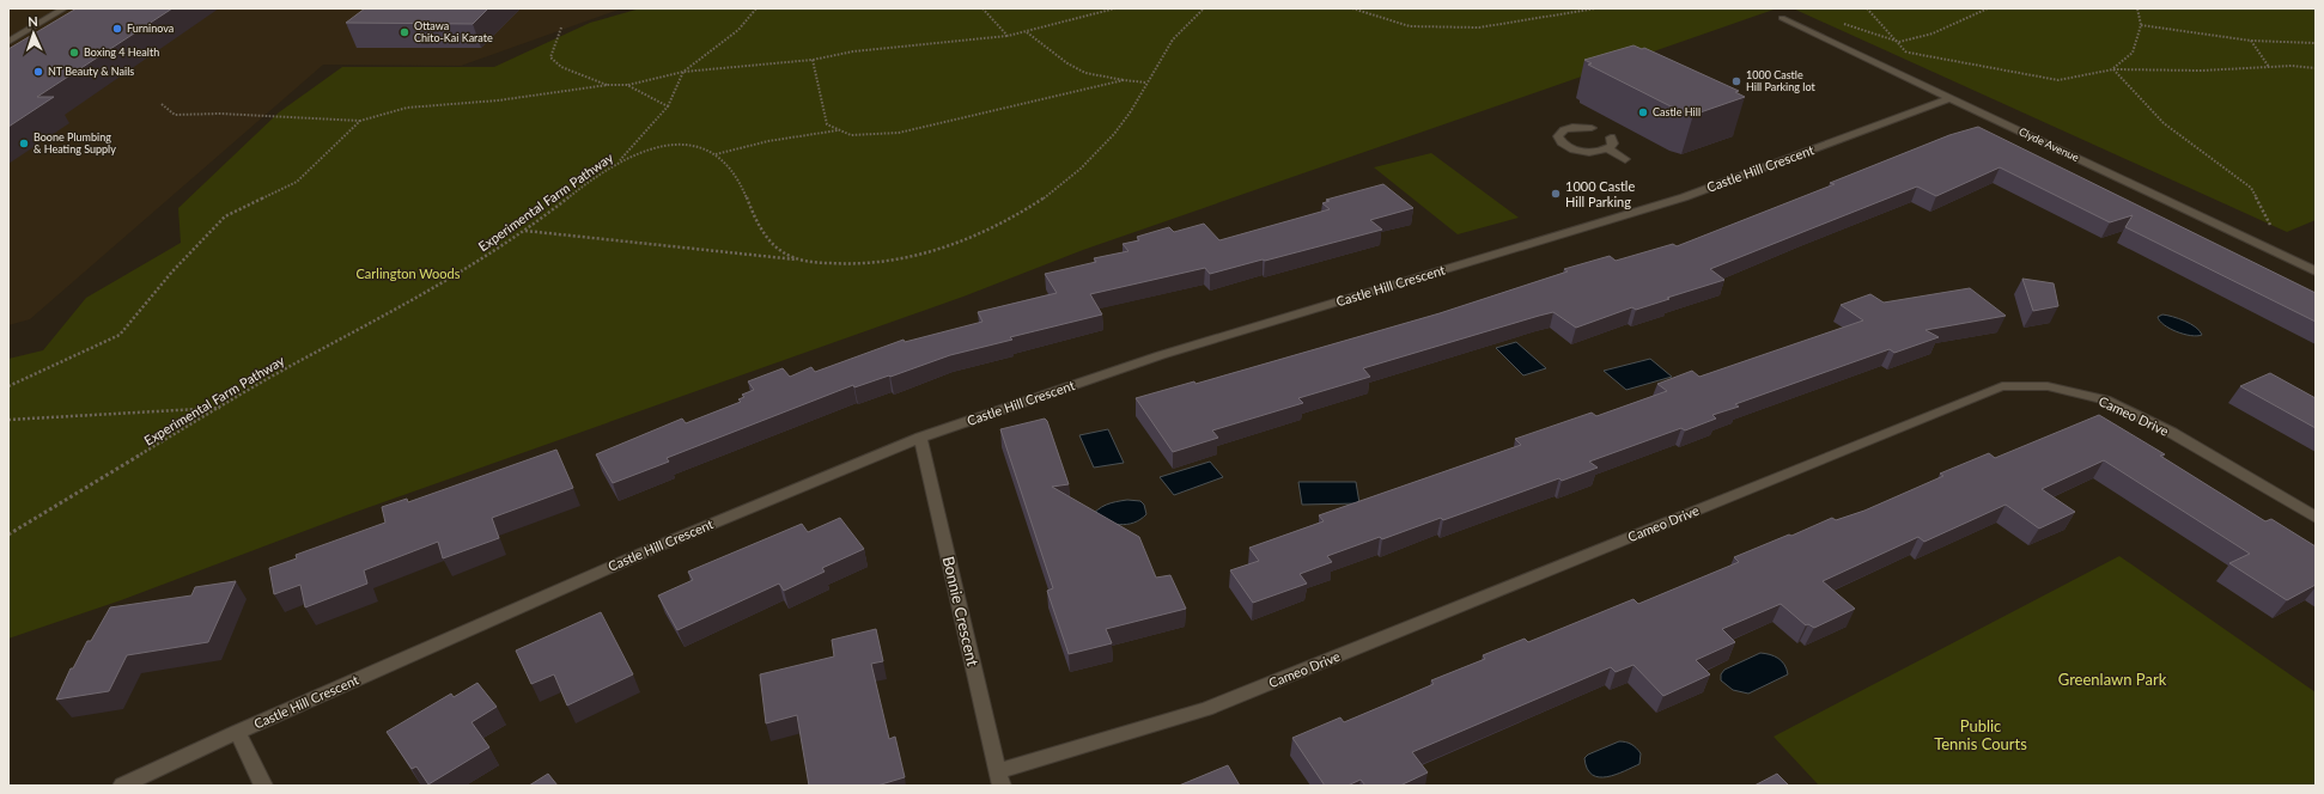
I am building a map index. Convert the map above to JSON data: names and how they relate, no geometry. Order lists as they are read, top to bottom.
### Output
{
  "streets": {
    "street": [
      "Clyde Avenue",
      "Castle Hill Crescent",
      "Cameo Drive",
      "Bonnie Crescent"
    ],
    "path": ["Experimental Farm Pathway"]
  },
  "crossings": [
    ["Clyde Avenue", "Castle Hill Crescent"],
    ["Castle Hill Crescent", "Bonnie Crescent"],
    ["Cameo Drive", "Bonnie Crescent"]
  ],
  "parks": ["Carlington Woods", "Greenlawn Park", "Public Tennis Courts"],
  "places": [
    "Furninova",
    "Ottawa Chito-Kai Karate",
    "Boxing 4 Health",
    "NT Beauty & Nails",
    "1000 Castle Hill Parking lot",
    "Castle Hill",
    "Boone Plumbing & Heating Supply",
    "1000 Castle Hill Parking"
  ],
  "north": "top"
}
